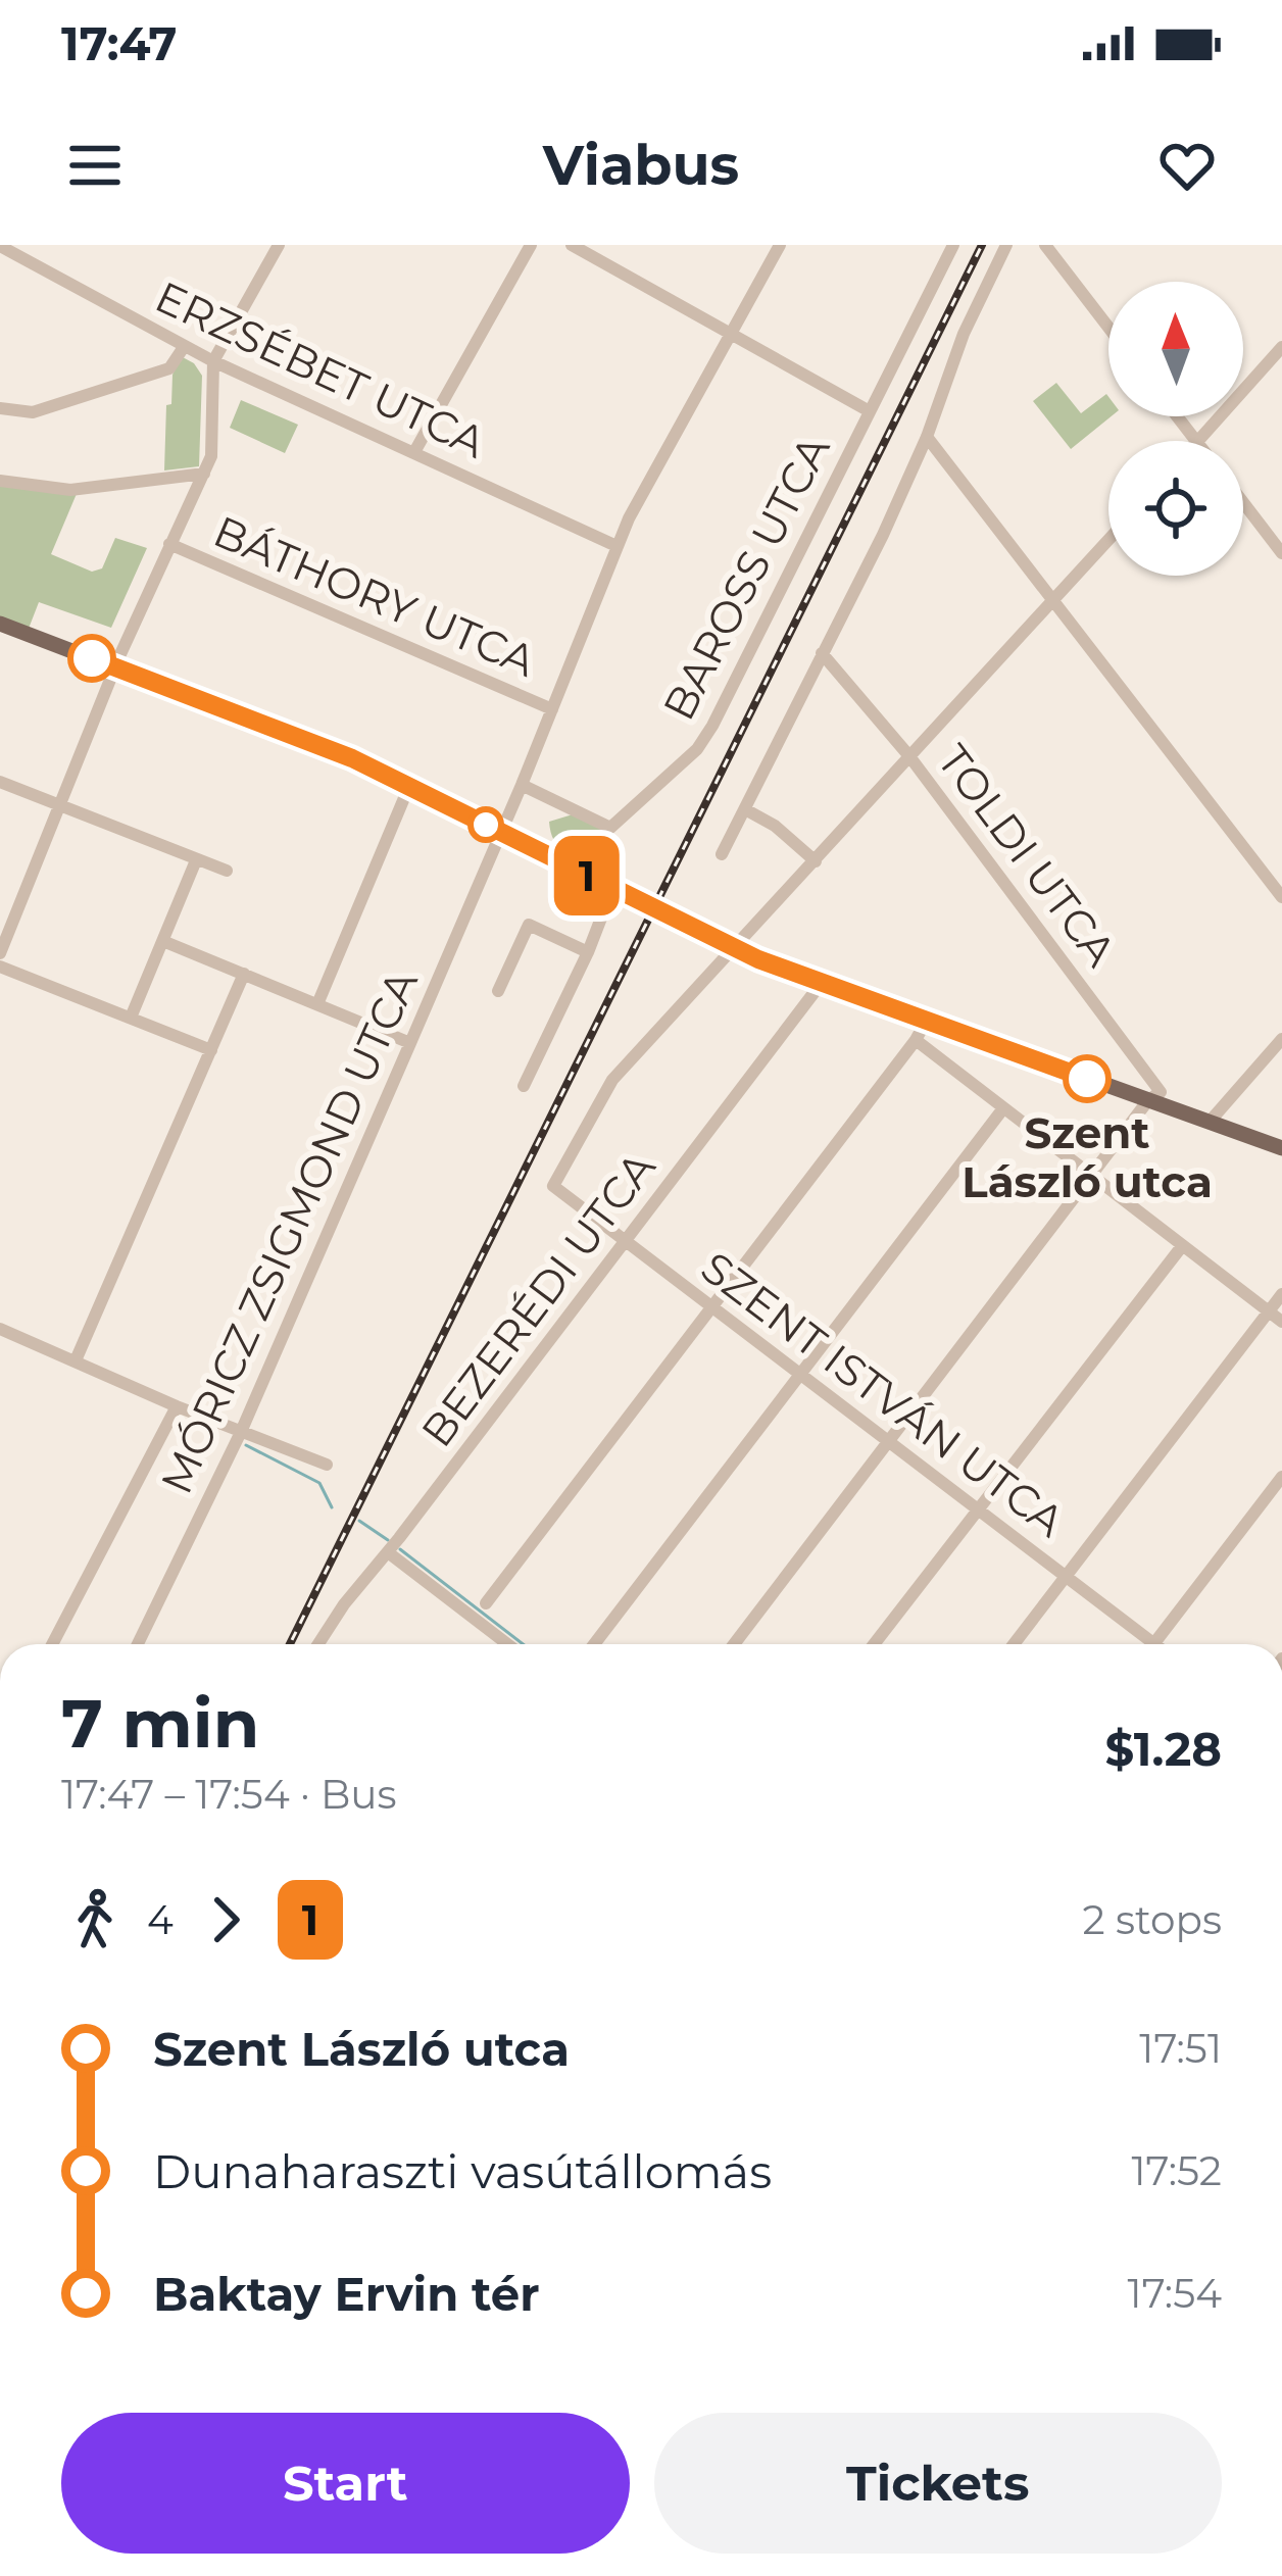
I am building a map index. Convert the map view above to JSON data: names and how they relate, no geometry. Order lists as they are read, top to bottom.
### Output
{
  "streets": {
    "street": [
      "ERZSÉBET UTCA",
      "BAROSS UTCA",
      "BÁTHORY UTCA",
      "TOLDI UTCA",
      "MÓRICZ ZSIGMOND UTCA",
      "BEZERÉDI UTCA",
      "SZENT ISTVÁN UTCA"
    ]
  },
  "crossings": [
    ["ERZSÉBET UTCA", "MÓRICZ ZSIGMOND UTCA"],
    ["BAROSS UTCA", "MÓRICZ ZSIGMOND UTCA"],
    ["BÁTHORY UTCA", "MÓRICZ ZSIGMOND UTCA"],
    ["BEZERÉDI UTCA", "SZENT ISTVÁN UTCA"]
  ],
  "places": ["Szent László utca"],
  "lines": ["bus line 1"],
  "north": "top",
  "page": {
    "status": "17:47",
    "header": "Viabus",
    "on_map": "1",
    "heading": ["7 min", "17:47 – 17:54 · Bus", "$1.28"],
    "legs": ["4", "1", "2 stops"],
    "list": [
      {
        "name": "Szent László utca",
        "value": "17:51"
      },
      {
        "name": "Dunaharaszti vasútállomás",
        "value": "17:52"
      },
      {
        "name": "Baktay Ervin tér",
        "value": "17:54"
      }
    ],
    "buttons": ["Start", "Tickets"]
  }
}
